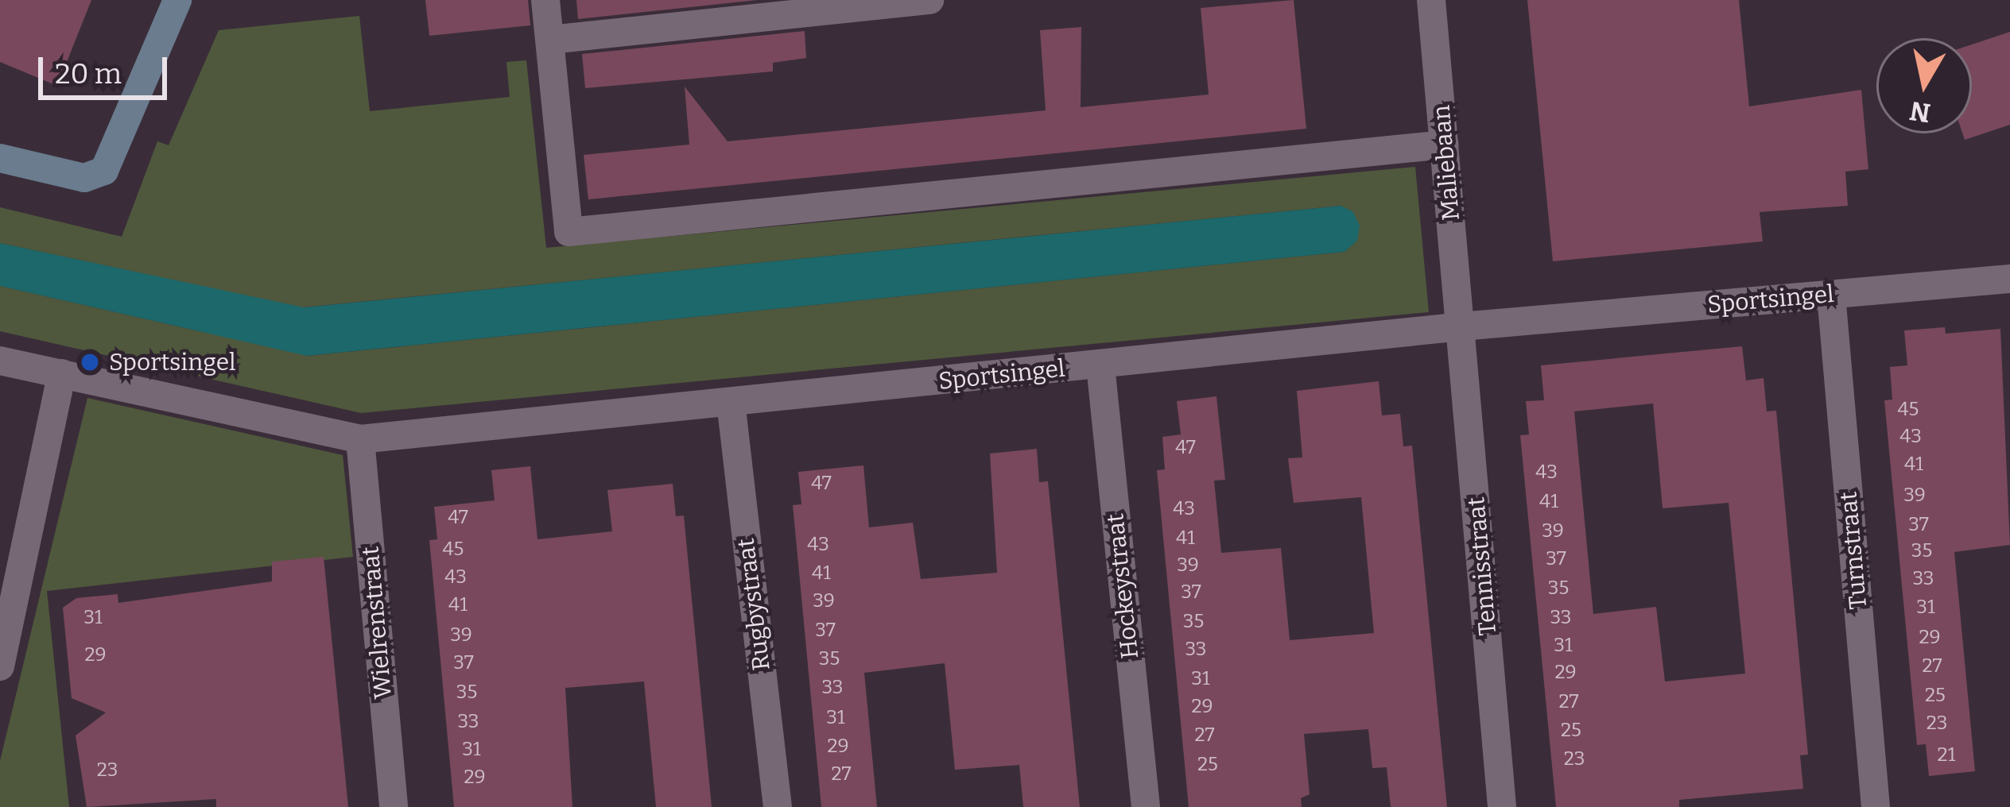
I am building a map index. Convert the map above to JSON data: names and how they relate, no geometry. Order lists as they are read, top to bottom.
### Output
{
  "streets": {
    "street": [
      "Maliebaan",
      "Sportsingel",
      "Turnstraat",
      "Tennisstraat",
      "Hockeystraat",
      "Rugbystraat",
      "Wielrenstraat"
    ]
  },
  "crossings": [
    ["Maliebaan", "Sportsingel"],
    ["Maliebaan", "Tennisstraat"],
    ["Sportsingel", "Turnstraat"],
    ["Sportsingel", "Tennisstraat"],
    ["Sportsingel", "Hockeystraat"],
    ["Sportsingel", "Rugbystraat"],
    ["Sportsingel", "Wielrenstraat"]
  ],
  "places": ["Sportsingel"],
  "house_numbers": [
    "45",
    "43",
    "47",
    "41",
    "43",
    "47",
    "39",
    "41",
    "43",
    "47",
    "37",
    "39",
    "41",
    "43",
    "45",
    "35",
    "37",
    "39",
    "41",
    "43",
    "33",
    "35",
    "37",
    "39",
    "41",
    "31",
    "31",
    "33",
    "35",
    "37",
    "39",
    "29",
    "31",
    "33",
    "29",
    "35",
    "37",
    "27",
    "29",
    "31",
    "33",
    "35",
    "25",
    "27",
    "29",
    "31",
    "33",
    "23",
    "25",
    "27",
    "29",
    "31",
    "21",
    "23",
    "25",
    "23",
    "27",
    "29"
  ],
  "scale_bar": "20 m",
  "north": "bottom"
}
